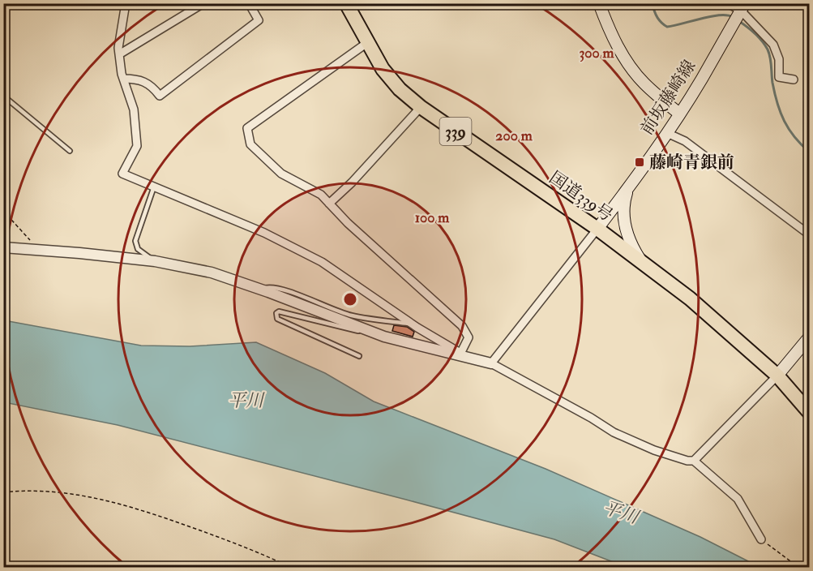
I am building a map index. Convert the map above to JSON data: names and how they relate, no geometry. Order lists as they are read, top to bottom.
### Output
{
  "streets": {
    "highway": ["339", "国道339号"],
    "main road": ["前坂藤崎線"]
  },
  "crossings": [
    ["前坂藤崎線", "国道339号"]
  ],
  "water": ["平川"],
  "places": {
    "transit": ["藤崎青銀前"]
  },
  "rings": ["300 m", "200 m", "100 m"]
}
